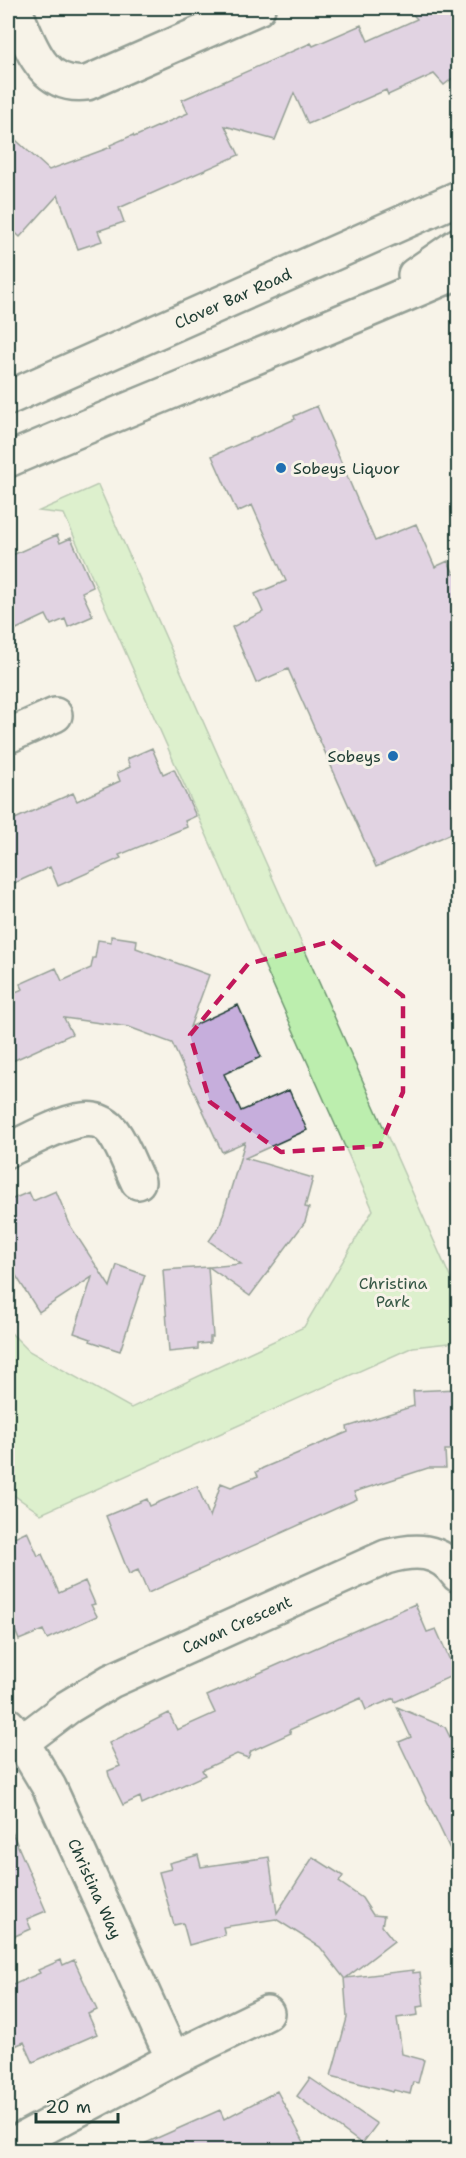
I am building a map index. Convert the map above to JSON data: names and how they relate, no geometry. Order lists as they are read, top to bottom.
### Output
{
  "streets": {
    "street": ["Clover Bar Road", "Cavan Crescent", "Christina Way"]
  },
  "crossings": [
    ["Cavan Crescent", "Christina Way"]
  ],
  "parks": ["Christina Park"],
  "places": ["Sobeys Liquor", "Sobeys"],
  "scale_bar": "20 m"
}
